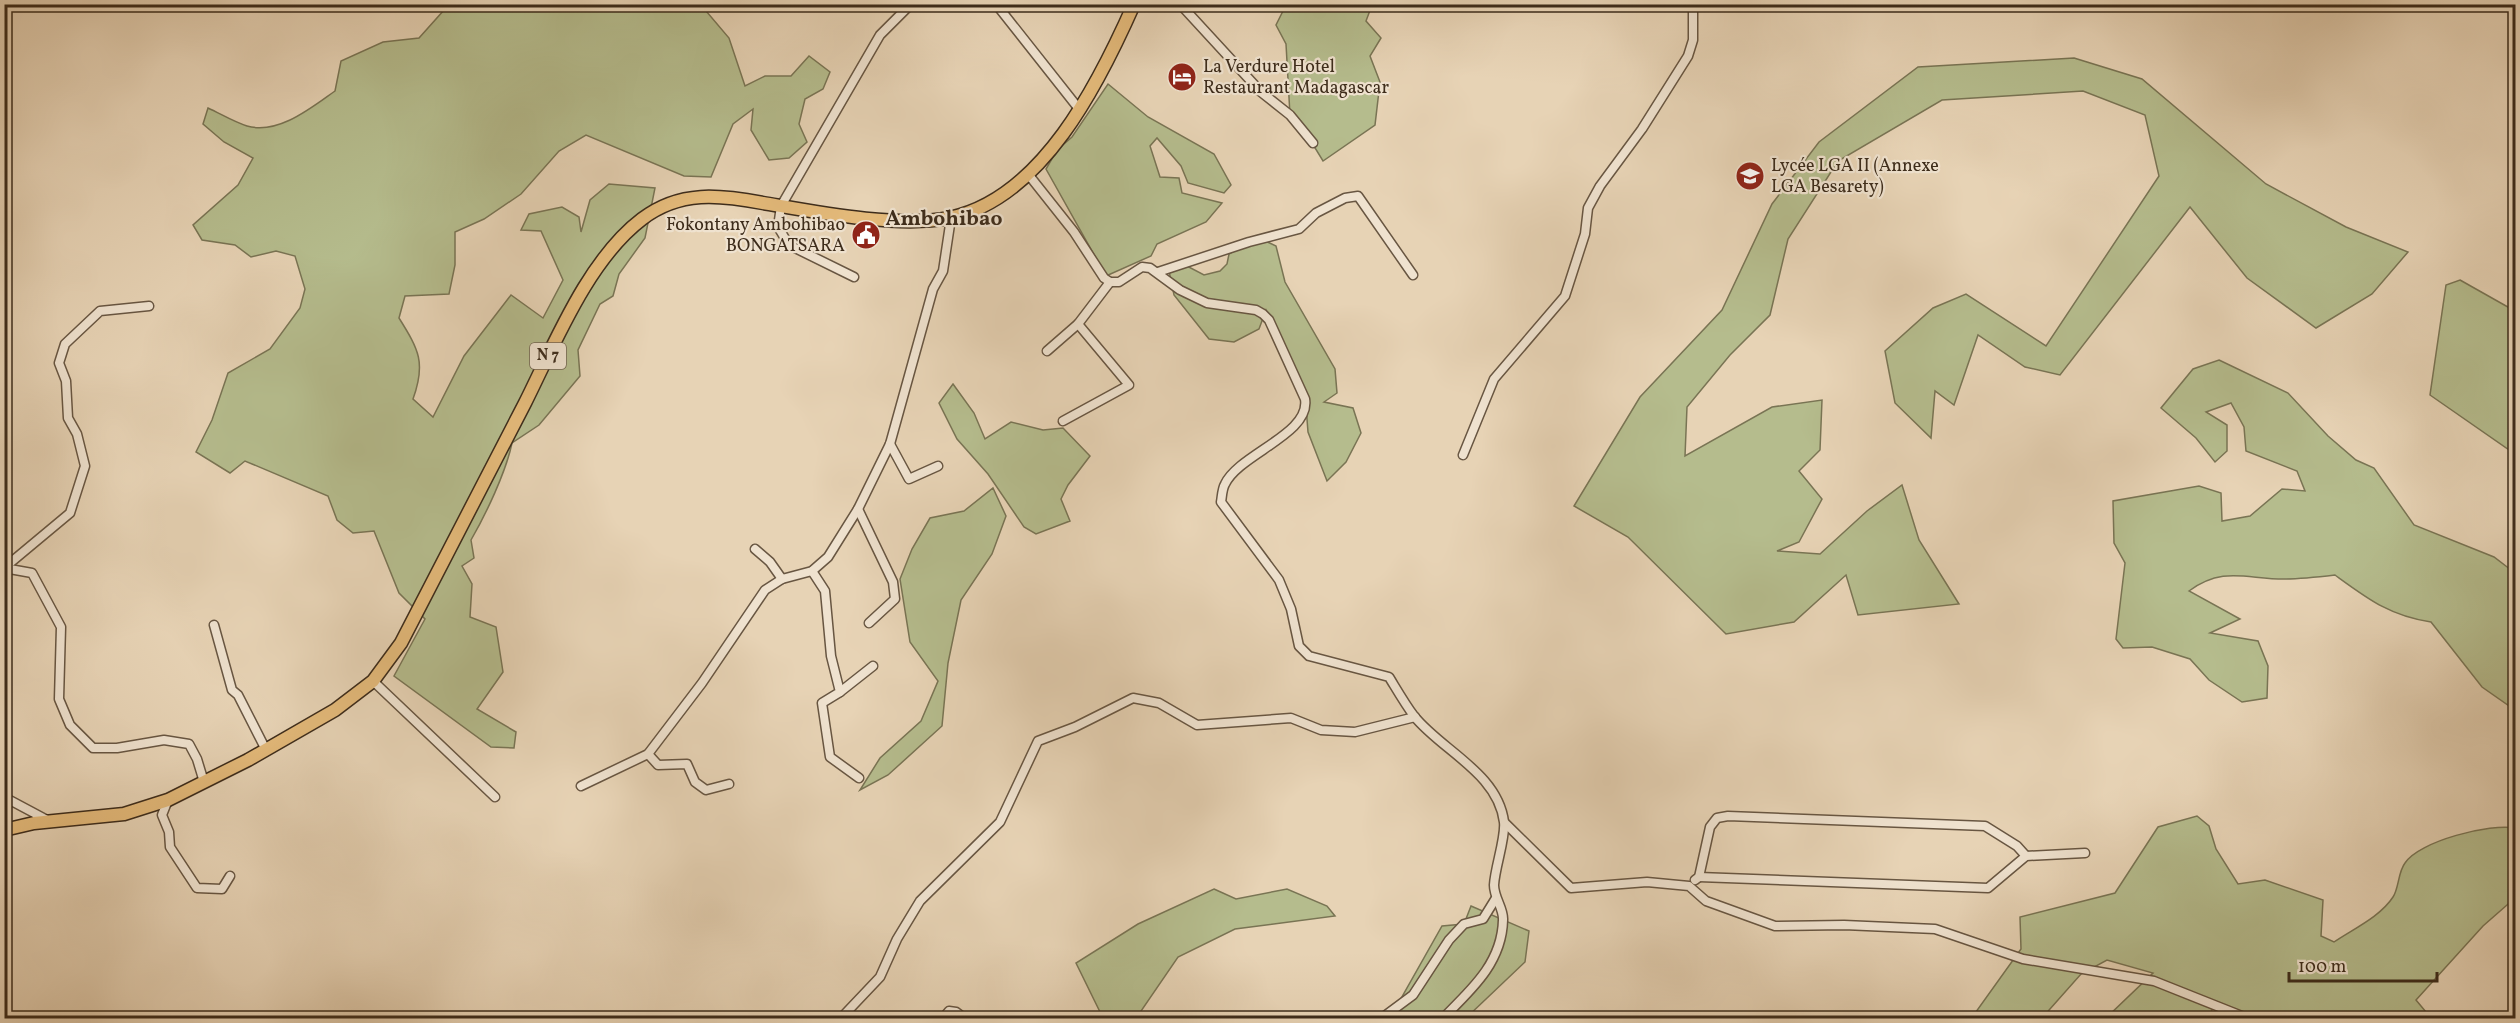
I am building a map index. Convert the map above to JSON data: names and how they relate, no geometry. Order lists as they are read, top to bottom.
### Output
{
  "streets": {
    "main road": ["N 7"]
  },
  "districts": ["Ambohibao"],
  "places": {
    "hotel": ["La Verdure Hotel Restaurant Madagascar"],
    "school or university": ["Lycée LGA II (Annexe LGA Besarety)"],
    "public building": ["Fokontany Ambohibao BONGATSARA"]
  },
  "scale_bar": "100 m"
}
